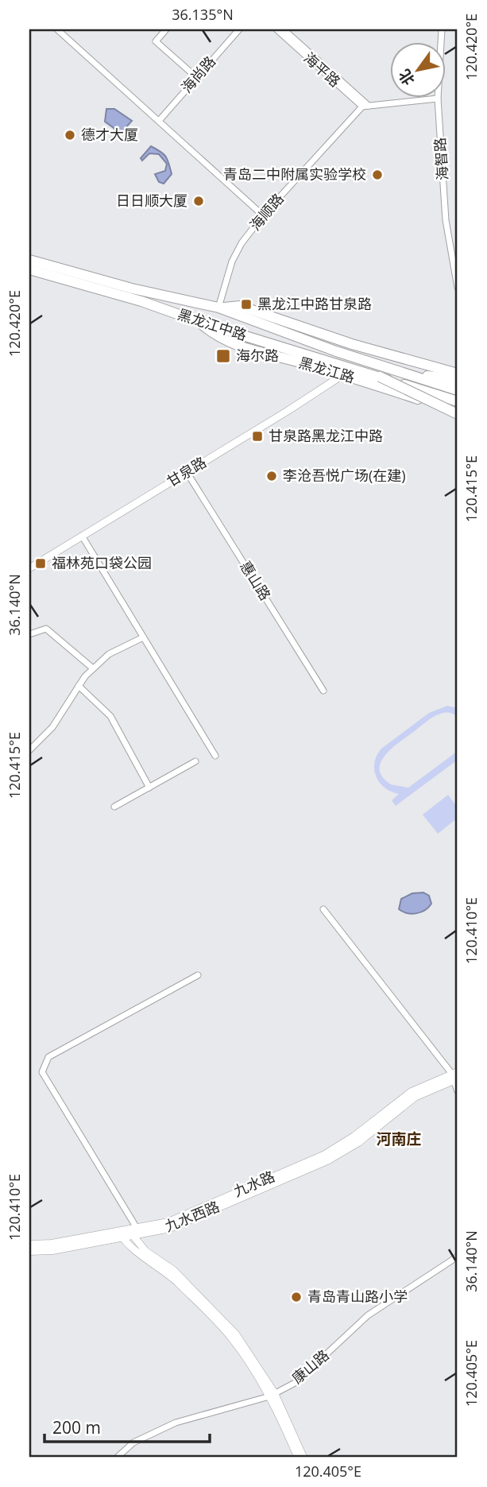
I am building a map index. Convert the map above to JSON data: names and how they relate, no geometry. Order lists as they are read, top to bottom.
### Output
{
  "streets": {
    "highway": ["黑龙江中路", "黑龙江路"],
    "main road": ["九水西路"],
    "street": [
      "海平路",
      "海尚路",
      "海智路",
      "海顺路",
      "甘泉路",
      "惠山路",
      "康山路"
    ]
  },
  "crossings": [
    ["海平路", "海顺路"],
    ["海顺路", "黑龙江中路"],
    ["黑龙江中路", "黑龙江路"],
    ["黑龙江路", "甘泉路"],
    ["甘泉路", "惠山路"]
  ],
  "districts": ["河南庄"],
  "places": {
    "other": [
      "德才大厦",
      "青岛二中附属实验学校",
      "日日顺大厦",
      "李沧吾悦广场(在建)",
      "青岛青山路小学"
    ],
    "transit": [
      "黑龙江中路甘泉路",
      "海尔路",
      "甘泉路黑龙江中路",
      "福林苑口袋公园"
    ]
  },
  "scale_bar": "200 m",
  "north": "bottom left",
  "coordinates": [
    "36.135°N",
    "120.420°E",
    "120.415°E",
    "36.140°N",
    "120.410°E",
    "120.405°E"
  ]
}
